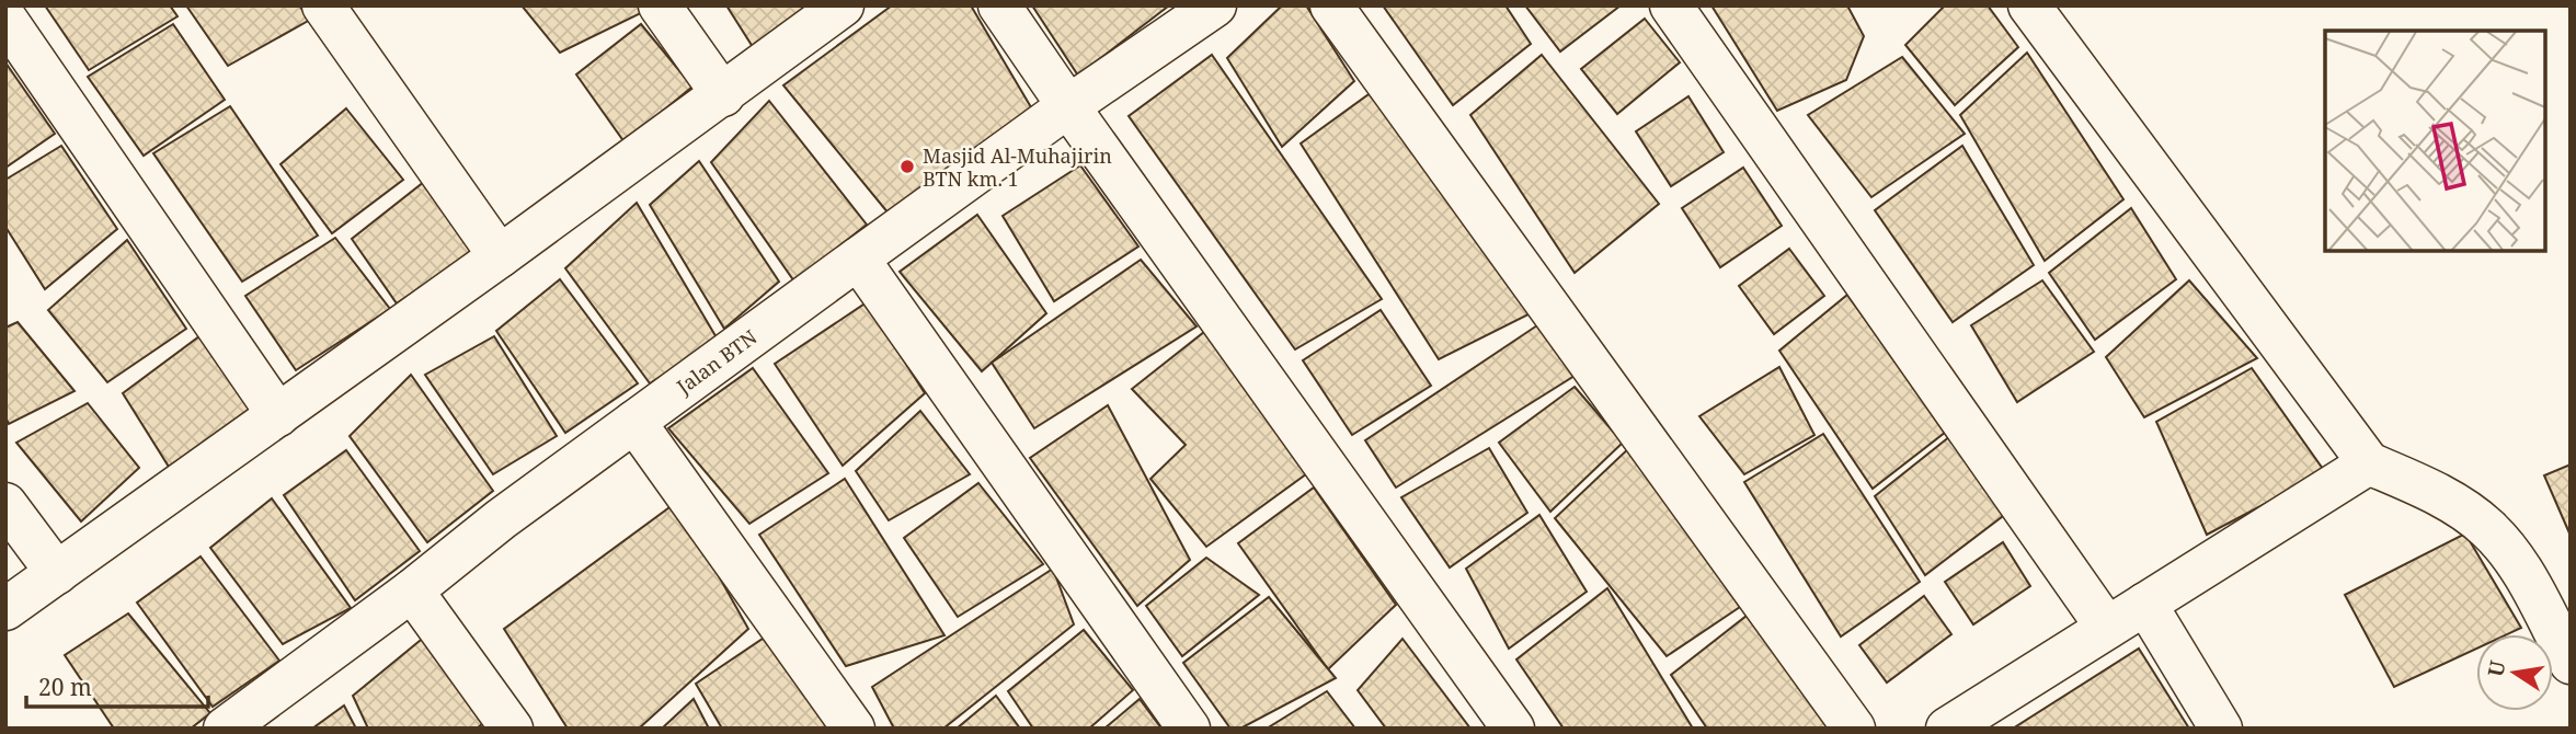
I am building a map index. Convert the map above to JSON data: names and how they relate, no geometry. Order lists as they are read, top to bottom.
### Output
{
  "streets": {
    "street": ["Jalan BTN"]
  },
  "places": ["Masjid Al-Muhajirin BTN km. 1"],
  "scale_bar": "20 m",
  "north": "left"
}
